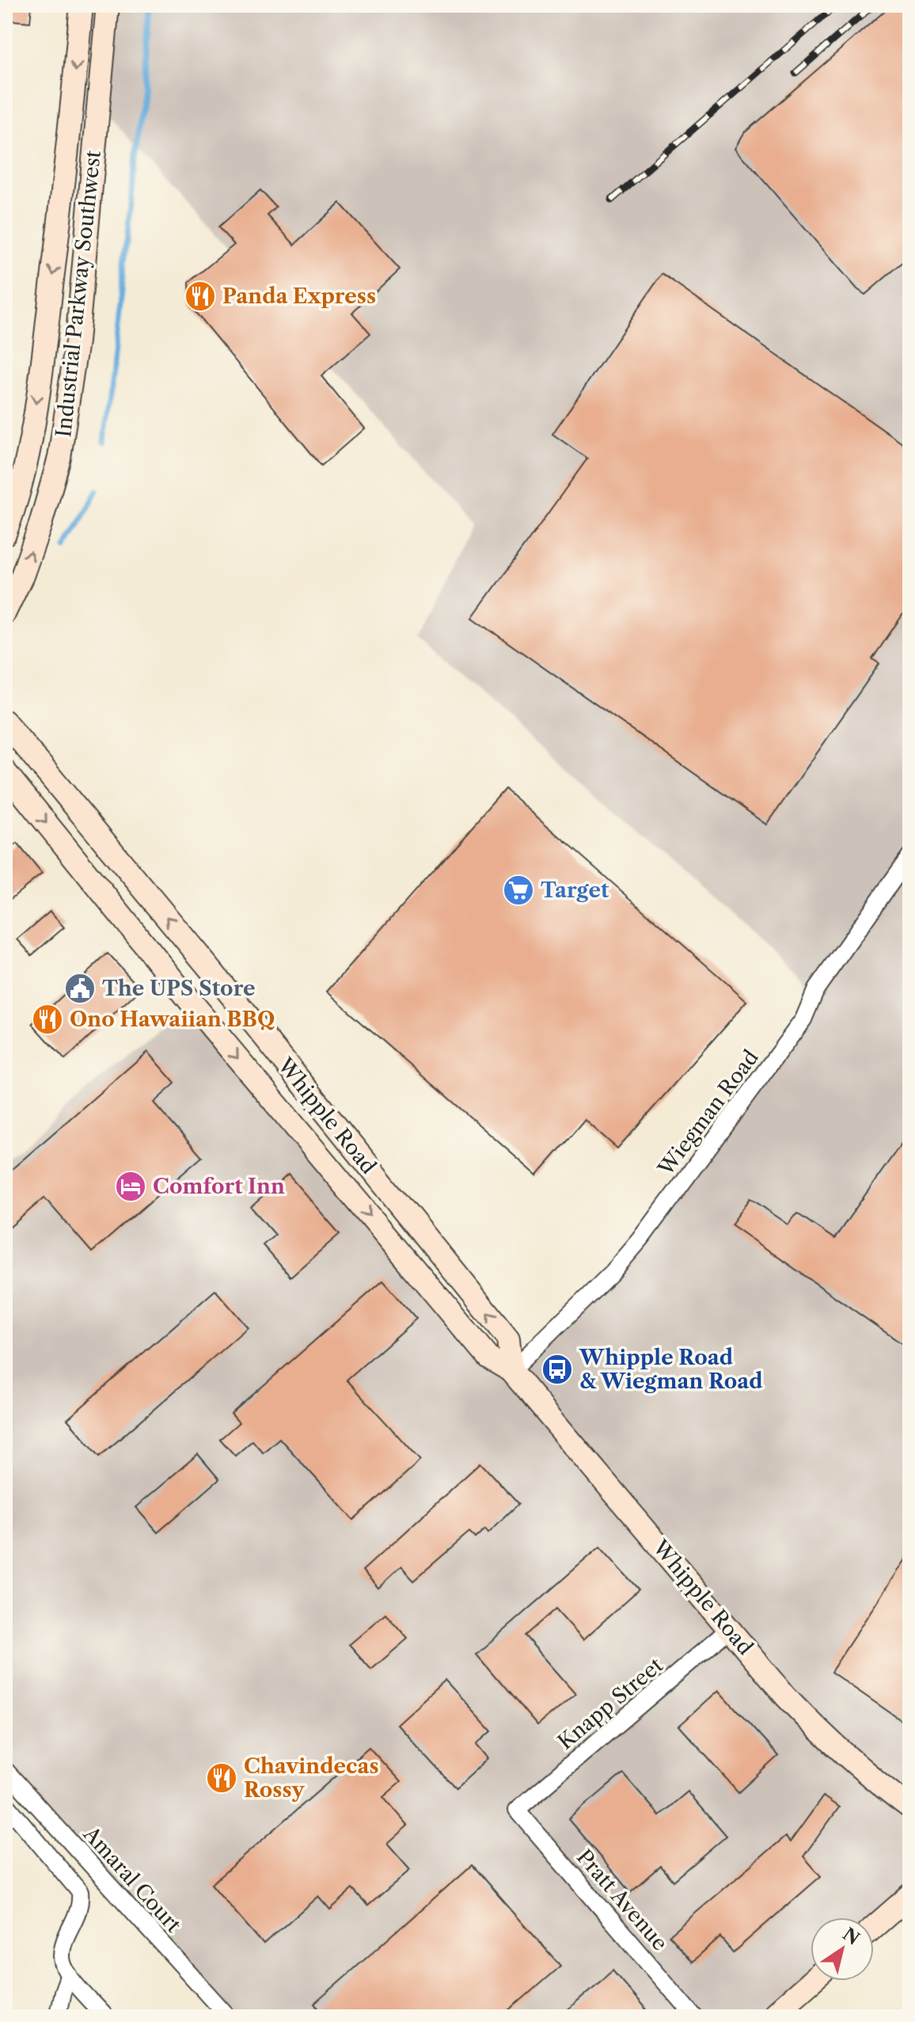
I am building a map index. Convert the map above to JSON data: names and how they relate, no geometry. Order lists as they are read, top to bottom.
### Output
{
  "streets": {
    "main road": ["Industrial Parkway Southwest", "Whipple Road"],
    "street": [
      "Wiegman Road",
      "Knapp Street",
      "Amaral Court",
      "Pratt Avenue"
    ]
  },
  "crossings": [
    ["Wiegman Road", "Whipple Road"],
    ["Whipple Road", "Knapp Street"],
    ["Knapp Street", "Pratt Avenue"]
  ],
  "places": {
    "restaurant": ["Panda Express", "Ono Hawaiian BBQ", "Chavindecas Rossy"],
    "supermarket": ["Target"],
    "public building": ["The UPS Store"],
    "hotel": ["Comfort Inn"],
    "bus stop": ["Whipple Road & Wiegman Road"]
  },
  "north": "top right"
}
